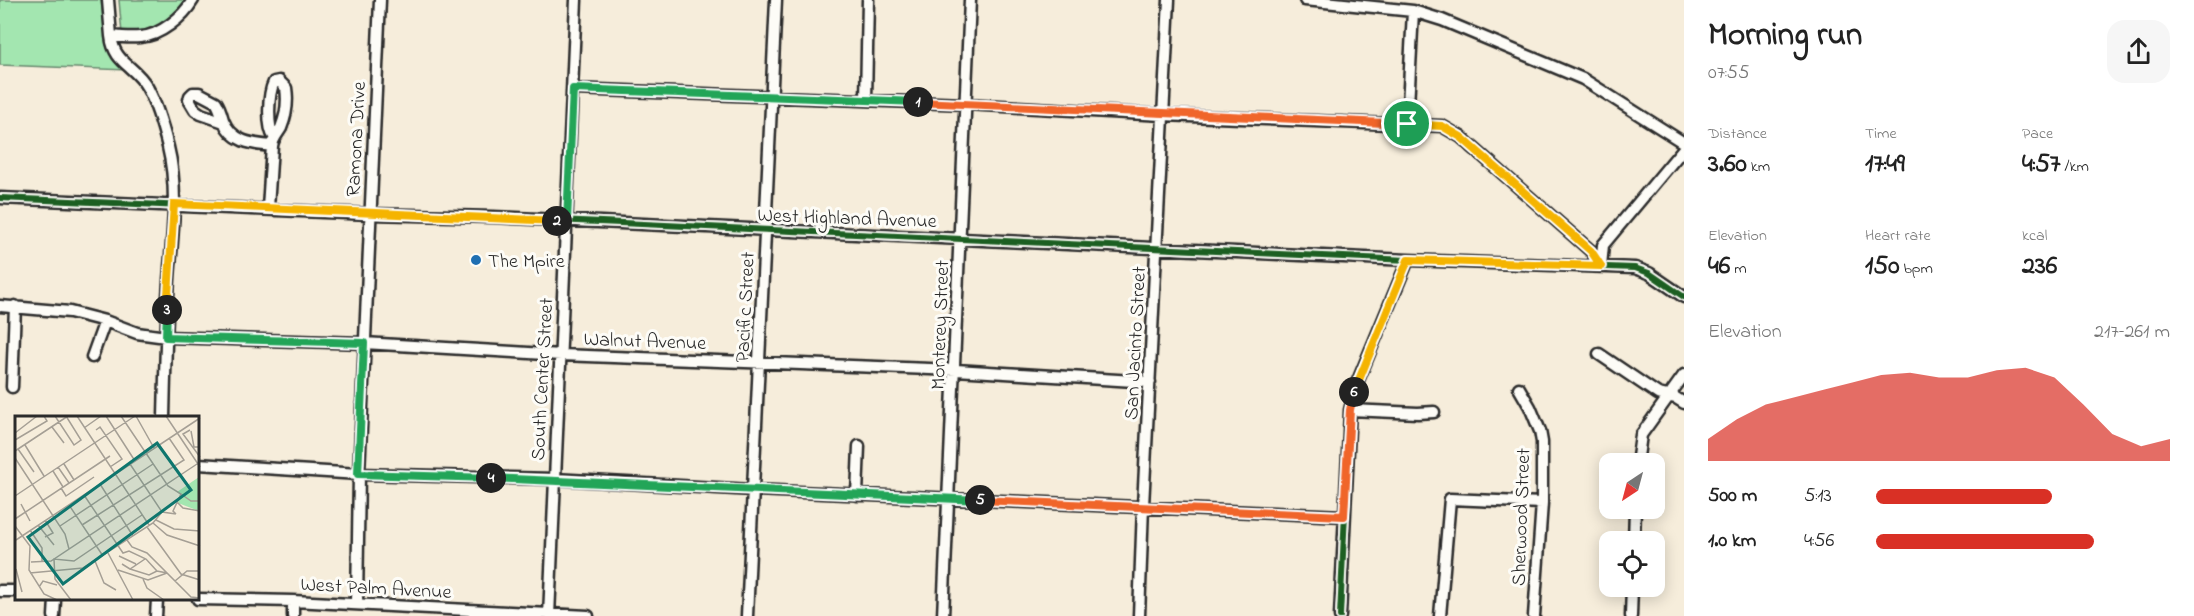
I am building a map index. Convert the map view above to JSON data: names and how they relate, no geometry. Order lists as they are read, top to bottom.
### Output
{
  "streets": {
    "street": [
      "Ramona Drive",
      "West Highland Avenue",
      "Pacific Street",
      "Monterey Street",
      "Walnut Avenue",
      "San Jacinto Street",
      "South Center Street",
      "Sherwood Street",
      "West Palm Avenue"
    ]
  },
  "crossings": [
    ["Ramona Drive", "West Highland Avenue"],
    ["Ramona Drive", "Walnut Avenue"],
    ["Ramona Drive", "West Palm Avenue"],
    ["West Highland Avenue", "Pacific Street"],
    ["West Highland Avenue", "Monterey Street"],
    ["West Highland Avenue", "San Jacinto Street"],
    ["West Highland Avenue", "South Center Street"],
    ["Pacific Street", "Walnut Avenue"],
    ["Monterey Street", "Walnut Avenue"],
    ["Walnut Avenue", "San Jacinto Street"],
    ["Walnut Avenue", "South Center Street"],
    ["South Center Street", "West Palm Avenue"]
  ],
  "places": ["The Mpire"],
  "north": "bottom left",
  "page": {
    "heading": ["Morning run", "07:55"],
    "pins": [
      "1",
      "2",
      "3",
      "6",
      "4",
      "5"
    ],
    "stats": [
      ["Distance", "3.60 km"],
      ["Time", "17:49"],
      ["Pace", "4:57 /km"],
      ["Elevation", "46 m"],
      ["Heart rate", "150 bpm"],
      ["kcal", "236"]
    ],
    "chart": ["Elevation", "217–261 m"],
    "list": [
      {
        "name": "500 m",
        "note": "5:13"
      },
      {
        "name": "1.0 km",
        "note": "4:56"
      }
    ]
  }
}
